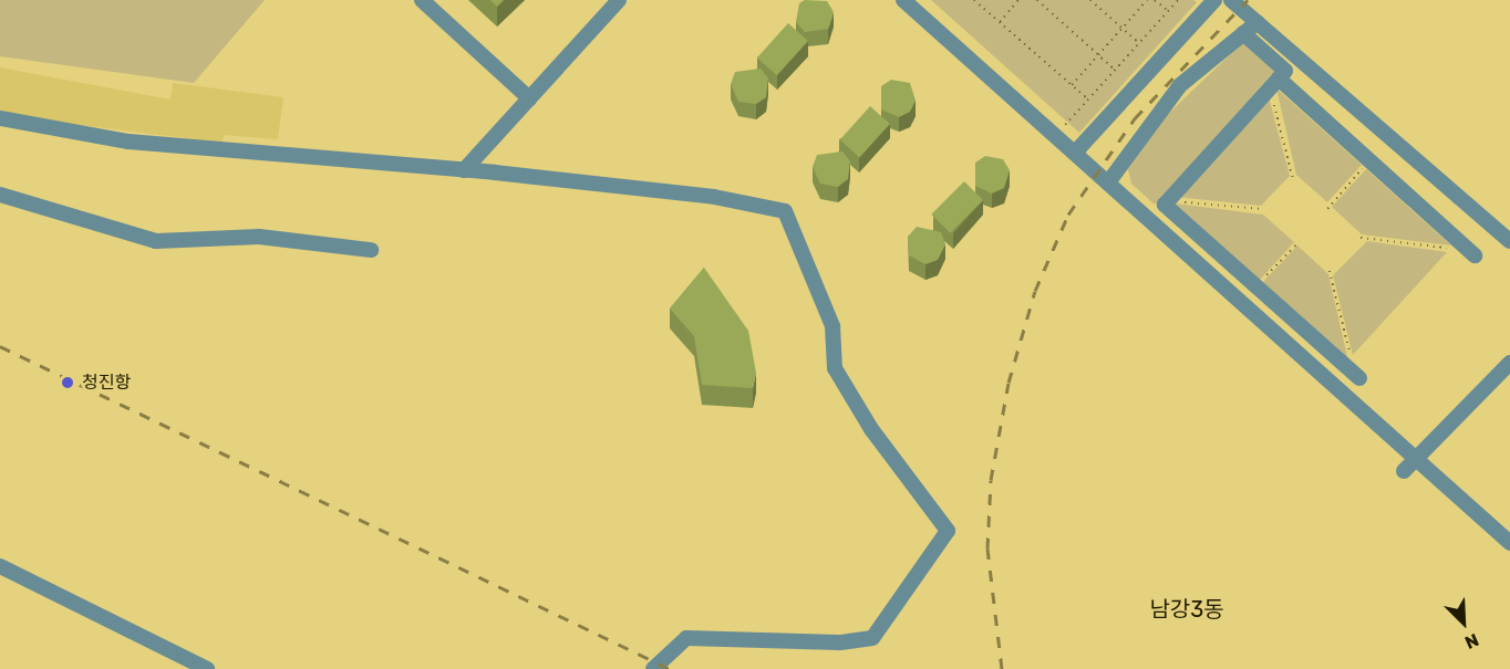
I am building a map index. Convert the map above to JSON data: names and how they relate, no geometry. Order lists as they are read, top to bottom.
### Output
{
  "districts": ["남강3동"],
  "places": ["청진항"],
  "north": "bottom right"
}
